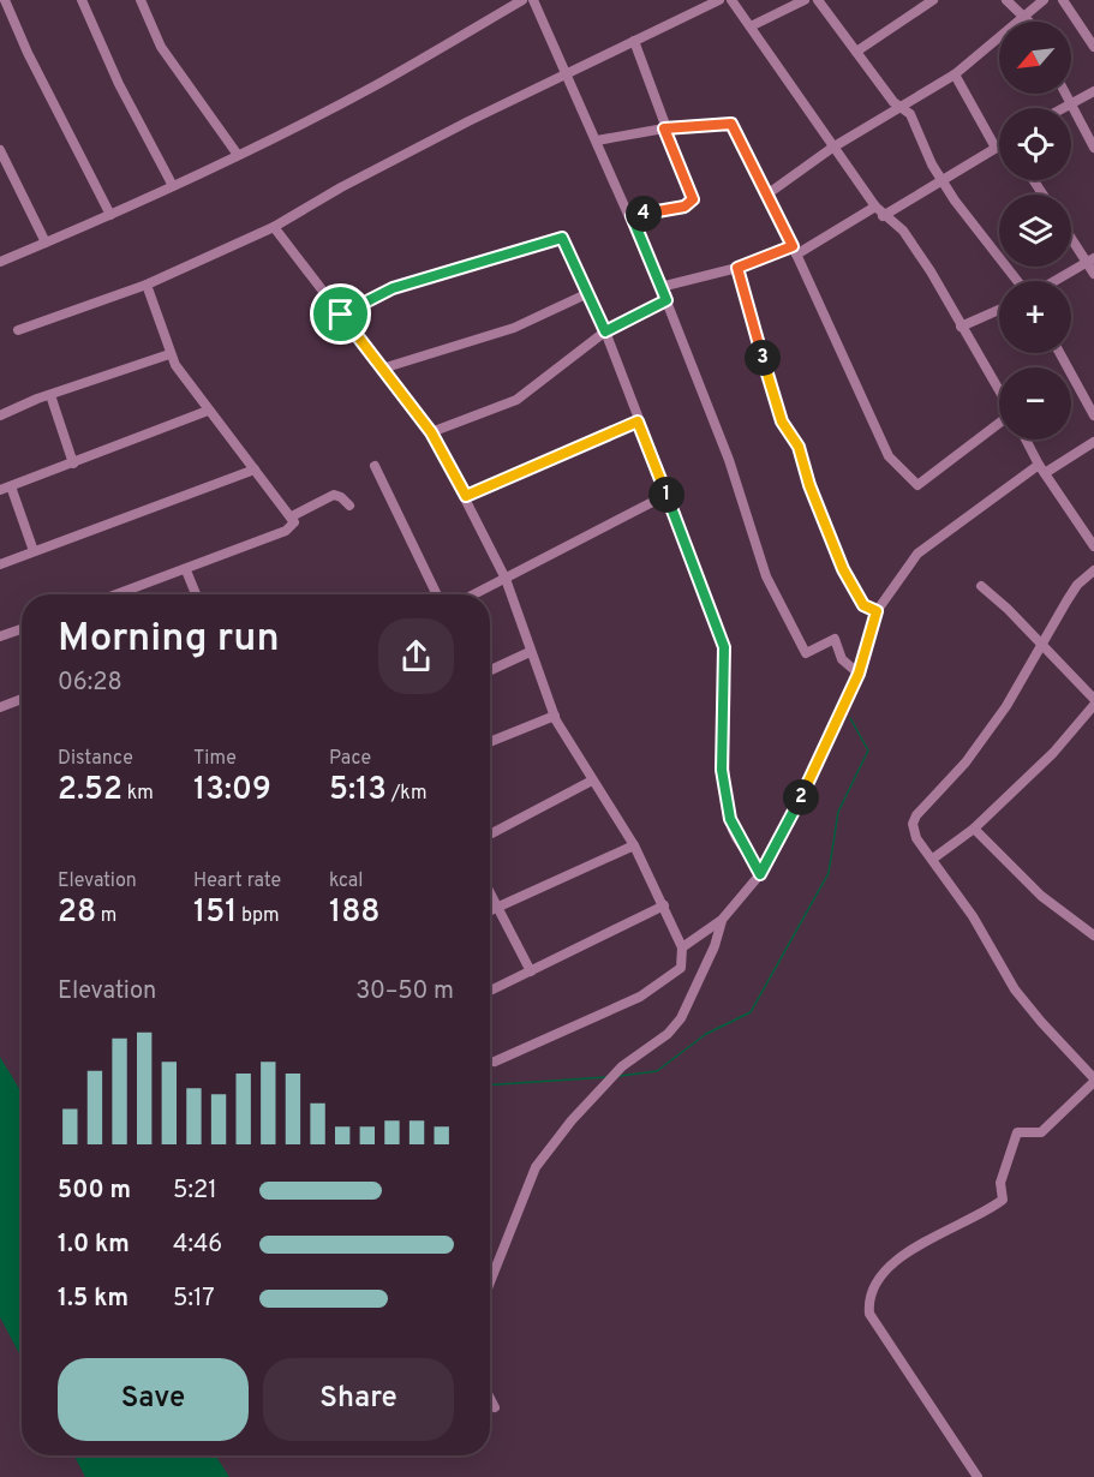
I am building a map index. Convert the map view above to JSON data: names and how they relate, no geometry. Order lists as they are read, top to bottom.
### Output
{
  "north": "bottom left",
  "page": {
    "map_buttons": ["+", "−"],
    "pins": [
      "4",
      "3",
      "1",
      "2"
    ],
    "heading": ["Morning run", "06:28"],
    "stats": [
      ["Distance", "2.52 km"],
      ["Time", "13:09"],
      ["Pace", "5:13 /km"],
      ["Elevation", "28 m"],
      ["Heart rate", "151 bpm"],
      ["kcal", "188"]
    ],
    "chart": ["Elevation", "30–50 m"],
    "list": [
      {
        "name": "500 m",
        "note": "5:21"
      },
      {
        "name": "1.0 km",
        "note": "4:46"
      },
      {
        "name": "1.5 km",
        "note": "5:17"
      }
    ],
    "buttons": ["Save", "Share"]
  }
}
